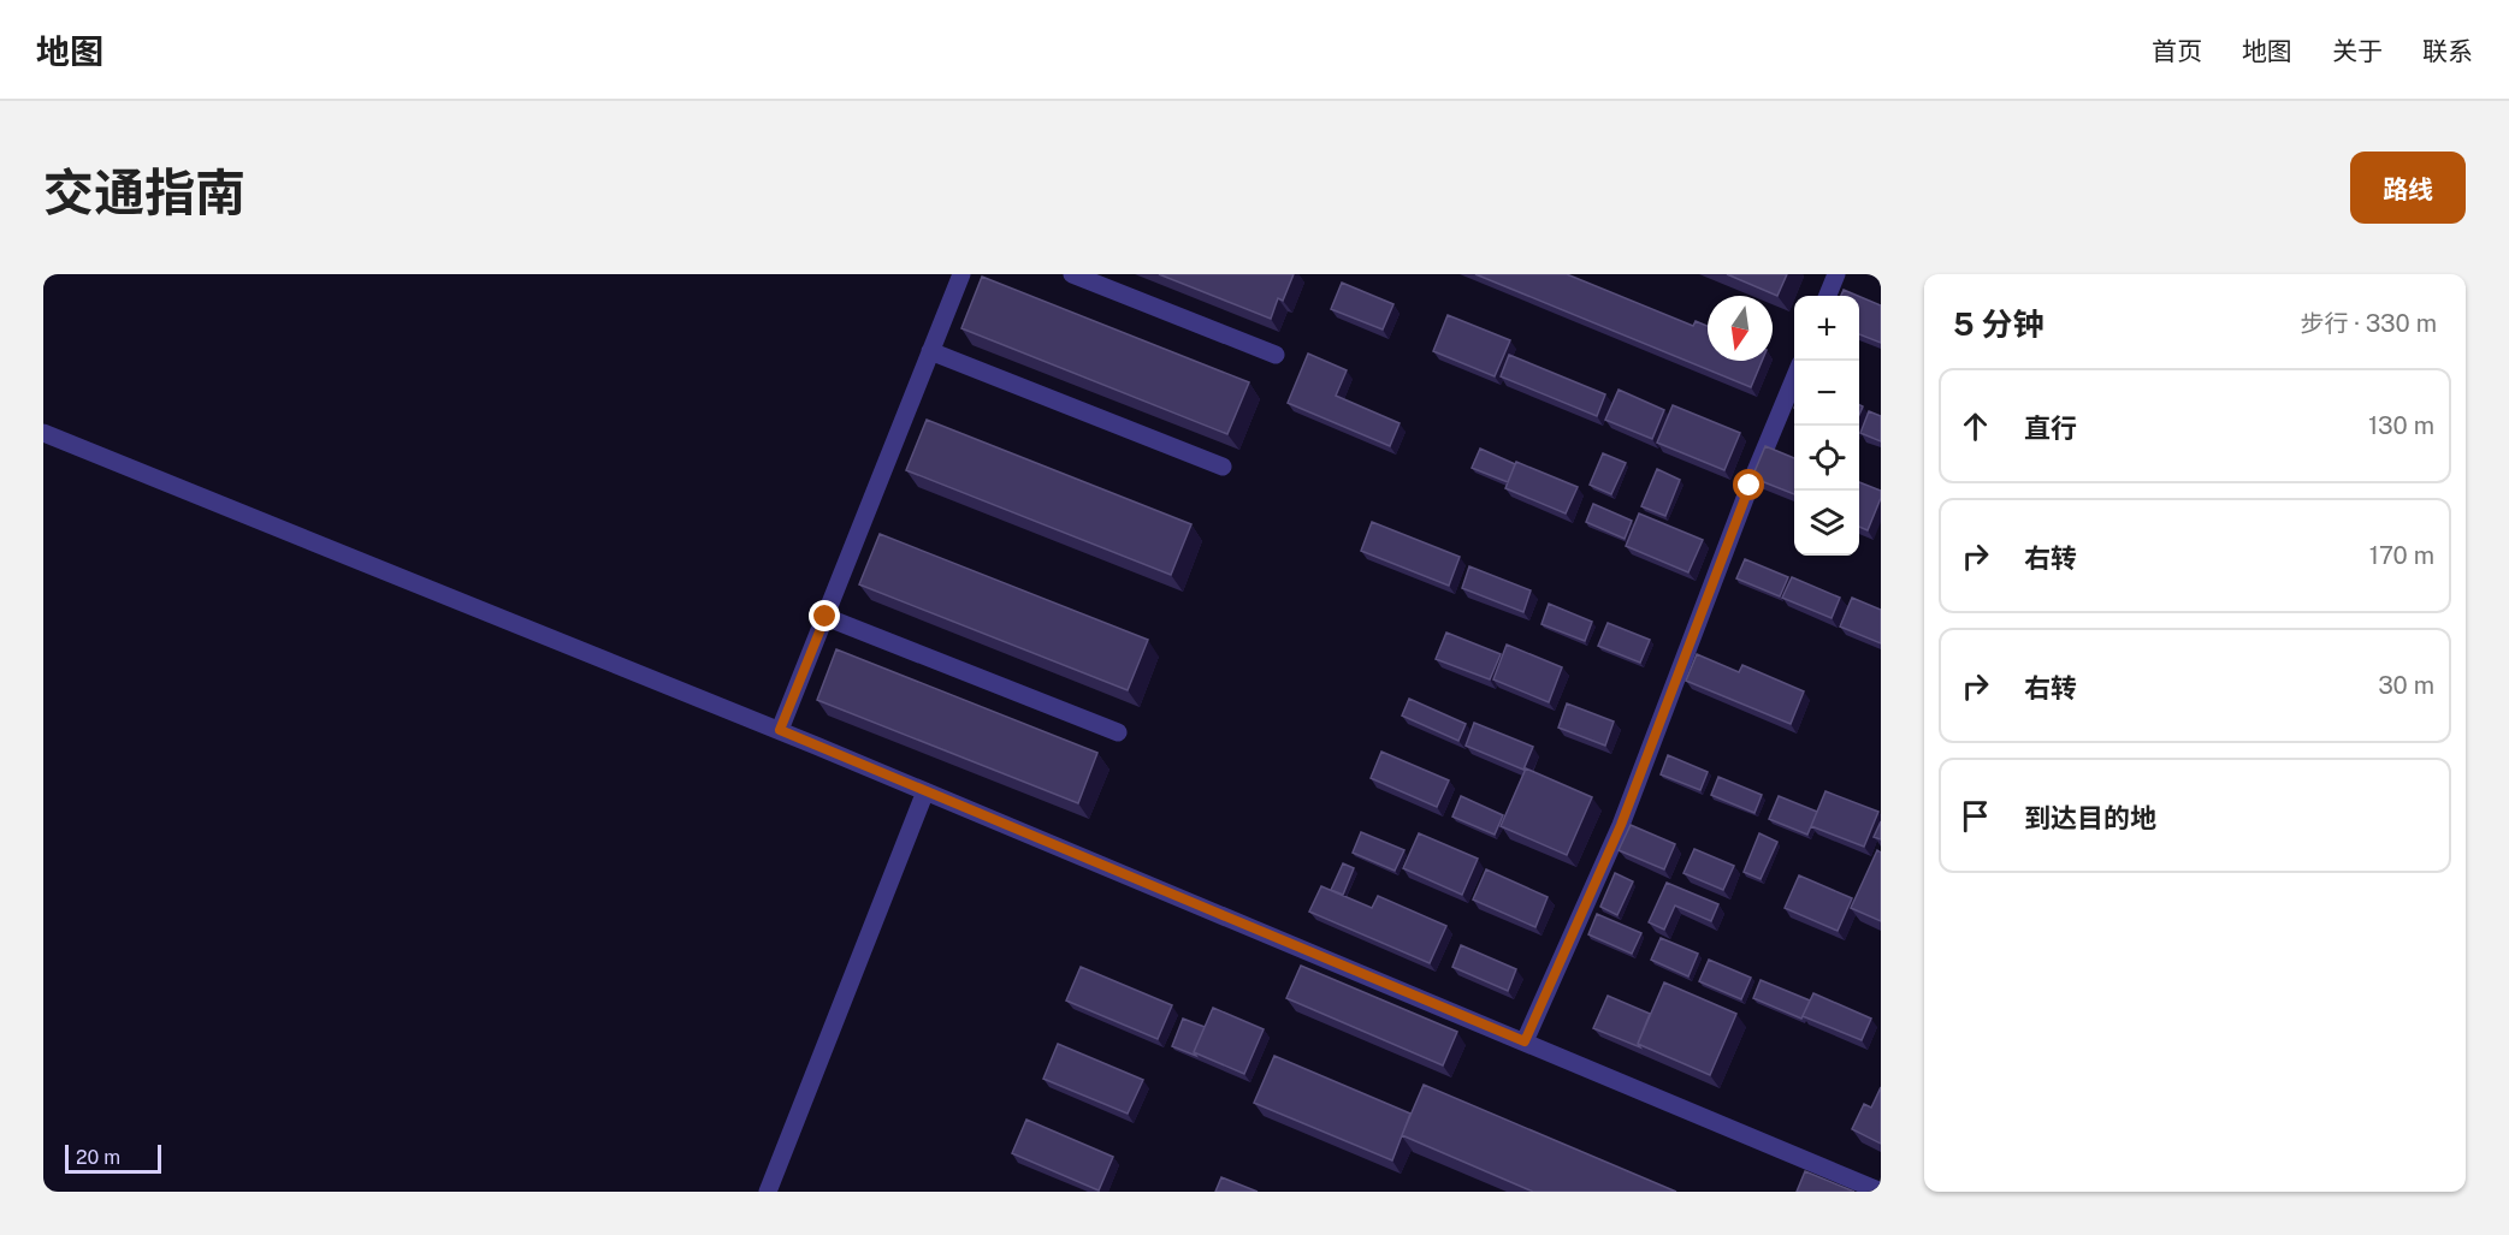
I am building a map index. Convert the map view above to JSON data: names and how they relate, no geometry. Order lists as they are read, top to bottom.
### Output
{
  "scale_bar": "20 m",
  "north": "bottom",
  "page": {
    "header": "地图",
    "nav": [
      "首页",
      "地图",
      "关于",
      "联系"
    ],
    "title": "交通指南",
    "buttons": "路线",
    "heading": ["5 分钟", "步行 · 330 m"],
    "map_buttons": ["+", "−"],
    "list": [
      ["直行", "130 m"],
      ["右转", "170 m"],
      ["右转", "30 m"],
      "到达目的地"
    ],
    "scale": "20 m"
  }
}
